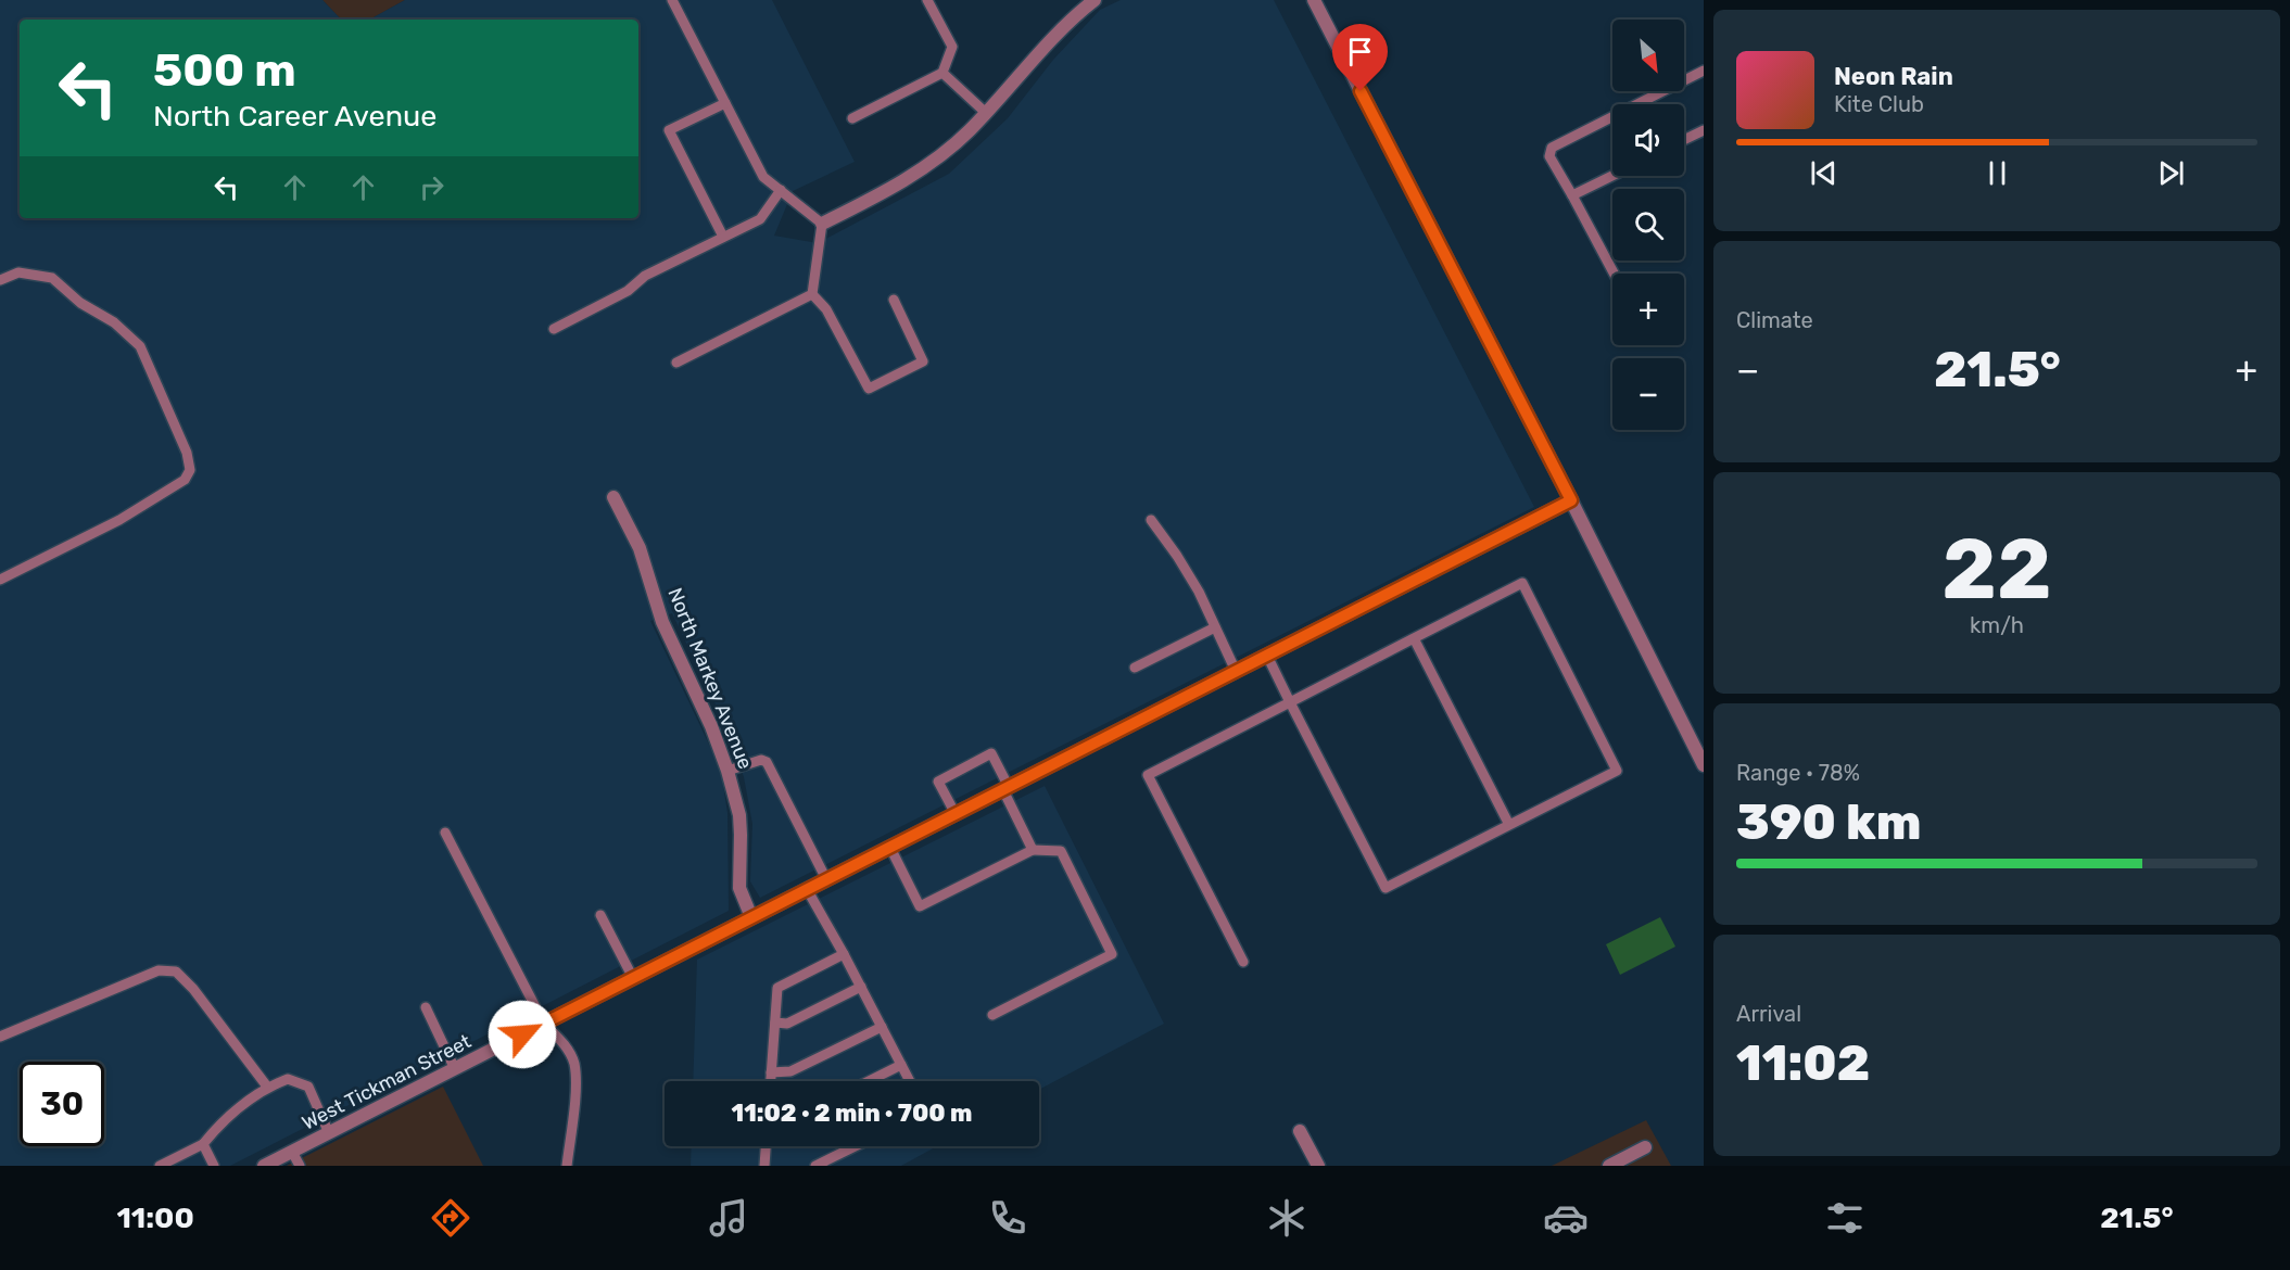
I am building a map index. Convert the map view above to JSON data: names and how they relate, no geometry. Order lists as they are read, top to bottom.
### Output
{
  "streets": {
    "street": ["North Markey Avenue", "West Tickman Street"]
  },
  "crossings": [
    ["North Markey Avenue", "West Tickman Street"]
  ],
  "north": "bottom right",
  "page": {
    "map_buttons": ["+", "−"],
    "turn": ["500 m", "North Career Avenue"],
    "song": ["Neon Rain", "Kite Club"],
    "tile": [
      "Climate",
      ["22", "km/h"],
      ["Range · 78%", "390 km"],
      ["Arrival", "11:02"]
    ],
    "heat": ["−", "21.5°", "+"],
    "limit": "30",
    "trip": "11:02 · 2 min · 700 m",
    "tabs": ["11:00", "21.5°"]
  }
}
